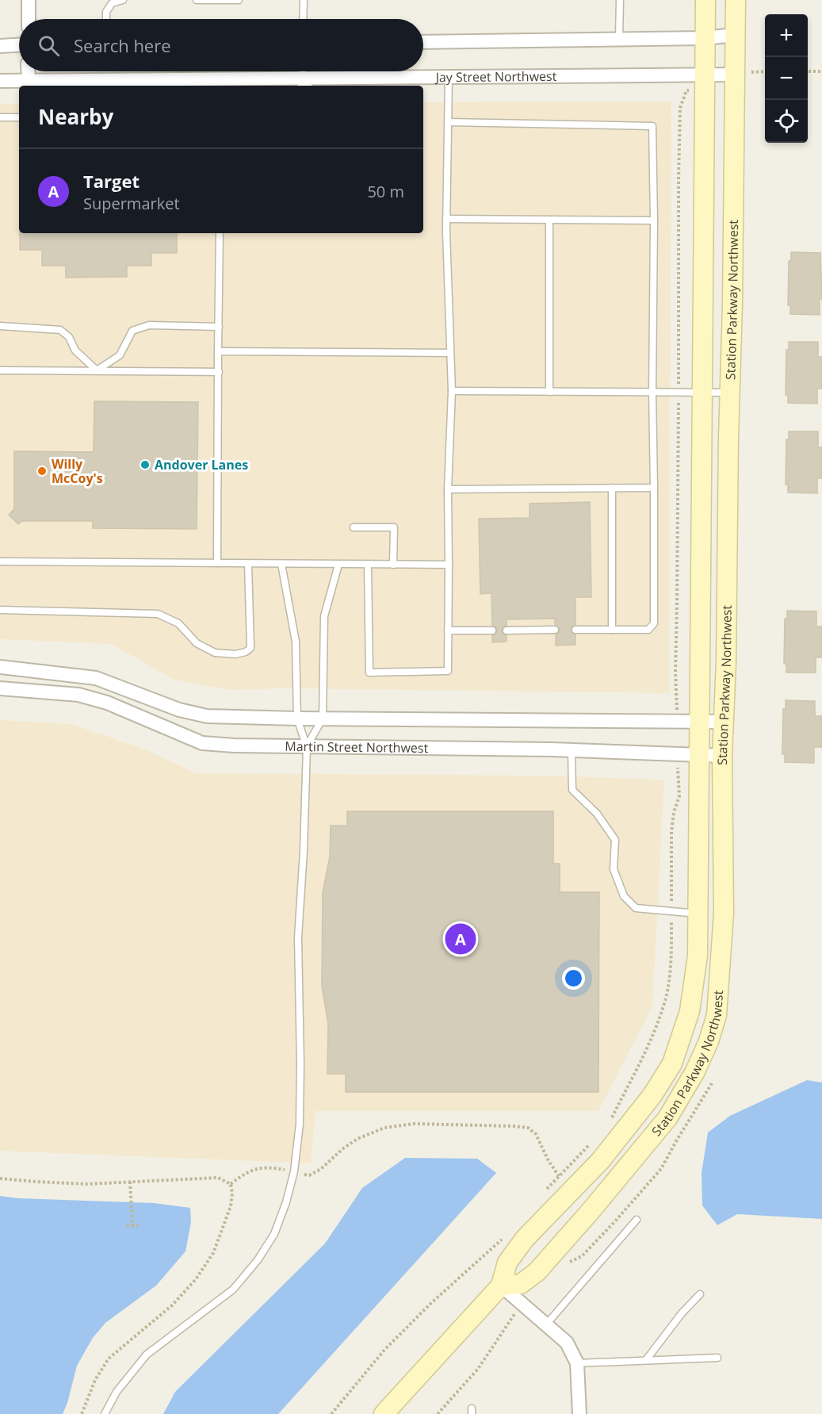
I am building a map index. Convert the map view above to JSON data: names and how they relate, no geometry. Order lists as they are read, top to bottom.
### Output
{
  "streets": {
    "street": ["Jay Street Northwest", "Station Parkway Northwest", "Martin Street Northwest"]
  },
  "crossings": [
    ["Jay Street Northwest", "Station Parkway Northwest"],
    ["Station Parkway Northwest", "Martin Street Northwest"]
  ],
  "places": ["Andover Lanes", "Willy McCoy's"],
  "page": {
    "map_buttons": ["+", "−"],
    "search": "Search here",
    "heading": "Nearby",
    "list": [
      {
        "mark": "A",
        "name": "Target",
        "note": "Supermarket",
        "value": "50 m"
      }
    ],
    "pins": "A"
  }
}
